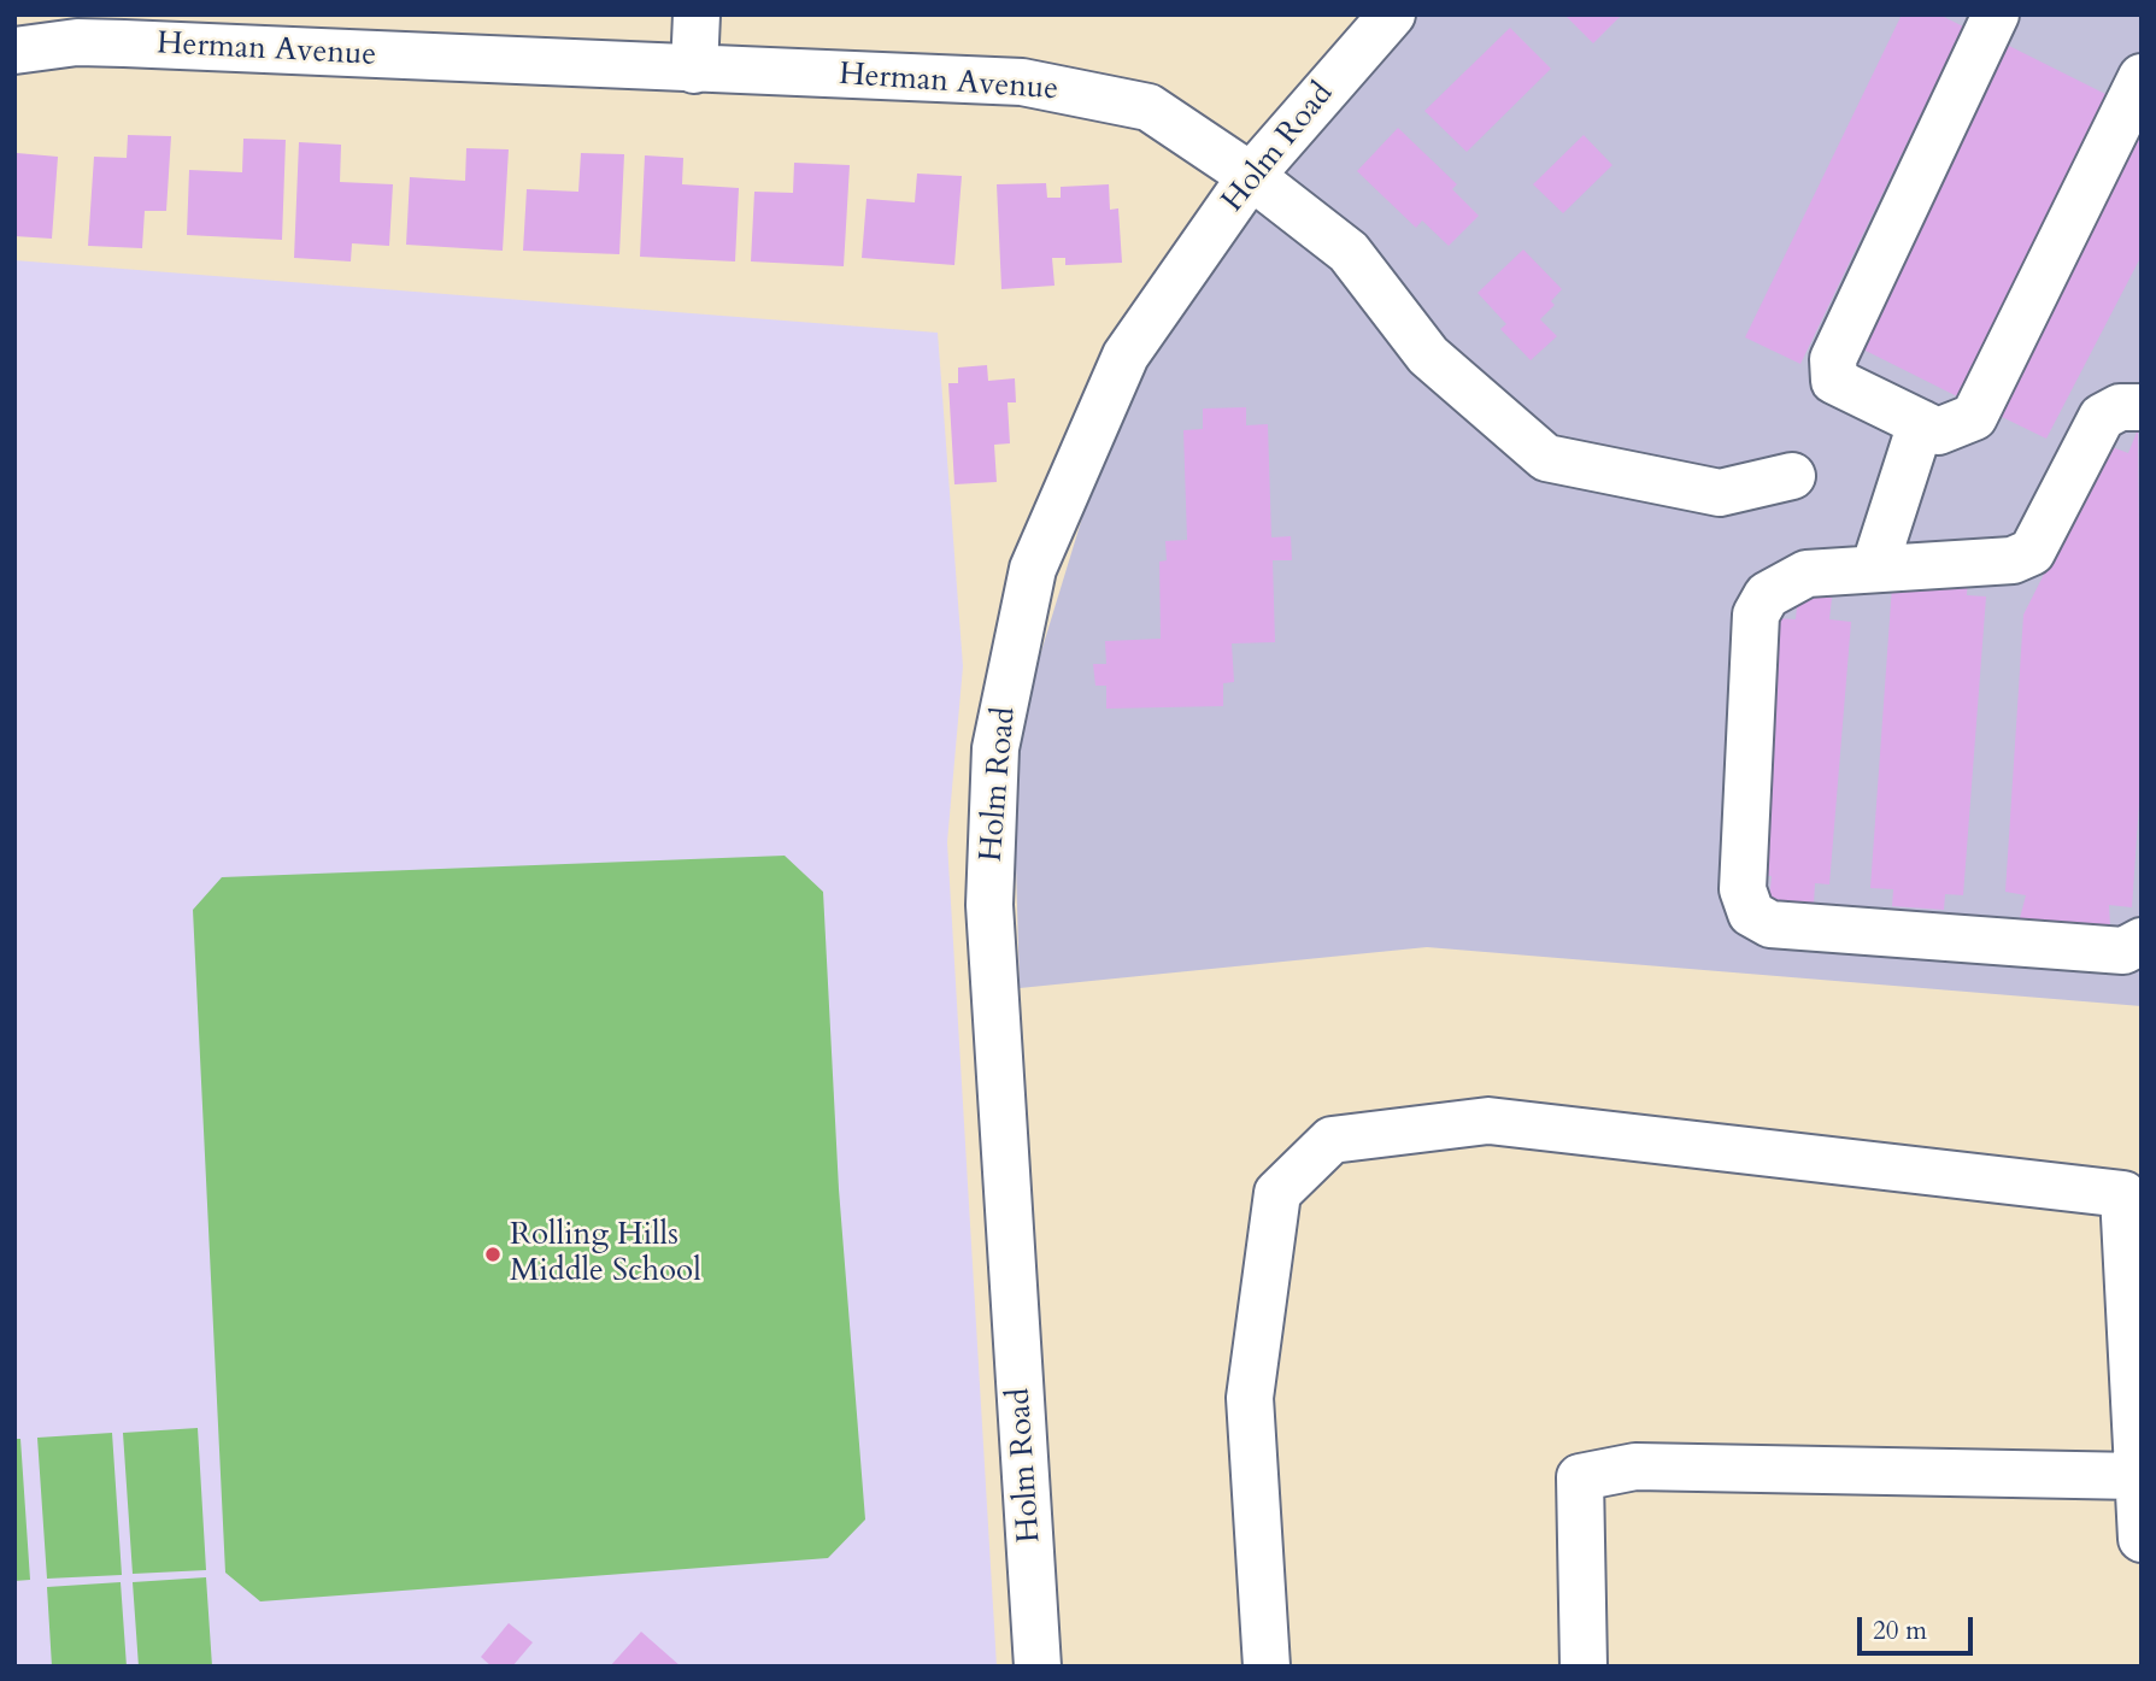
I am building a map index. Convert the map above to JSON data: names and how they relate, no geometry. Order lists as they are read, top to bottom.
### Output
{
  "streets": {
    "street": ["Herman Avenue", "Holm Road"]
  },
  "crossings": [
    ["Herman Avenue", "Holm Road"]
  ],
  "places": ["Rolling Hills Middle School"],
  "scale_bar": "20 m"
}
